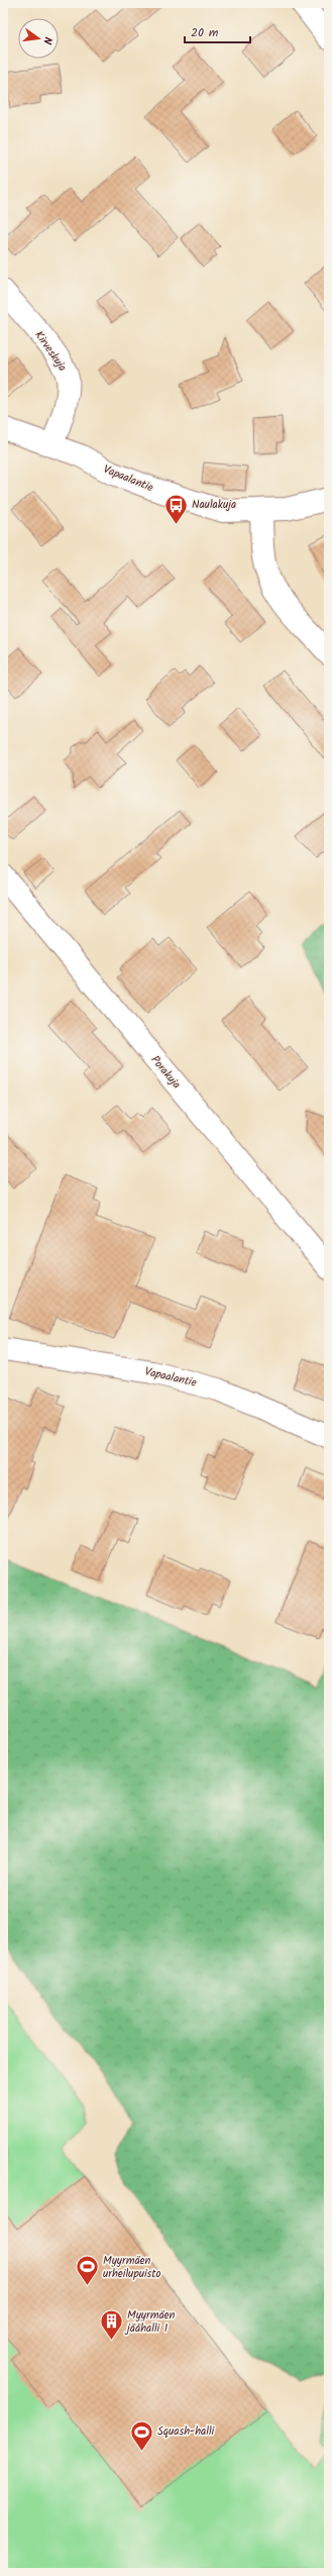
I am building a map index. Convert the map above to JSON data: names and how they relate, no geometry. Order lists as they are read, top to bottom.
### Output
{
  "streets": {
    "street": ["Kirveskuja", "Vapaalantie", "Porakuja"]
  },
  "crossings": [
    ["Kirveskuja", "Vapaalantie"]
  ],
  "places": {
    "bus stop": ["Naulakuja"],
    "sports": ["Myyrmäen urheilupuisto", "Squash-halli"],
    "building": ["Myyrmäen jäähalli 1"]
  },
  "scale_bar": "20 m",
  "north": "right"
}
